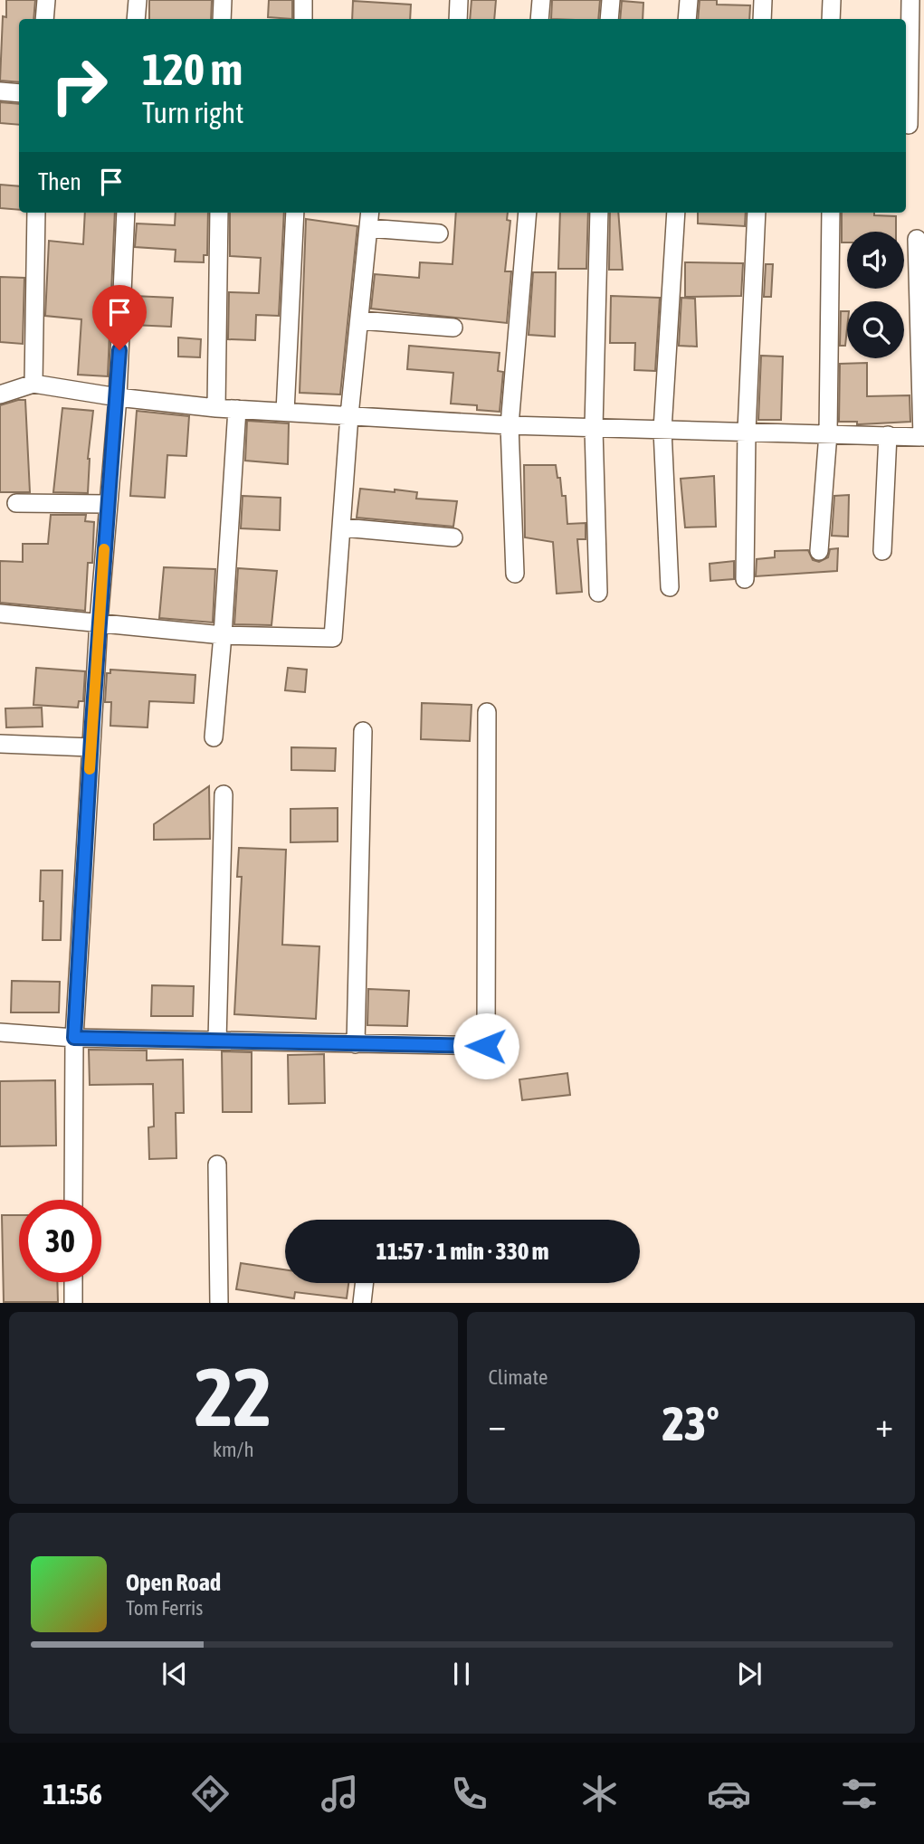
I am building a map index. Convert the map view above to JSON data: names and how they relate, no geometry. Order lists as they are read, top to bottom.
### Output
{
  "page": {
    "turn": ["120 m", "Turn right"],
    "then": "Then",
    "limit": "30",
    "trip": "11:57 · 1 min · 330 m",
    "tile": [
      ["22", "km/h"],
      "Climate"
    ],
    "heat": ["−", "23°", "+"],
    "song": ["Open Road", "Tom Ferris"],
    "tabs": "11:56"
  }
}
